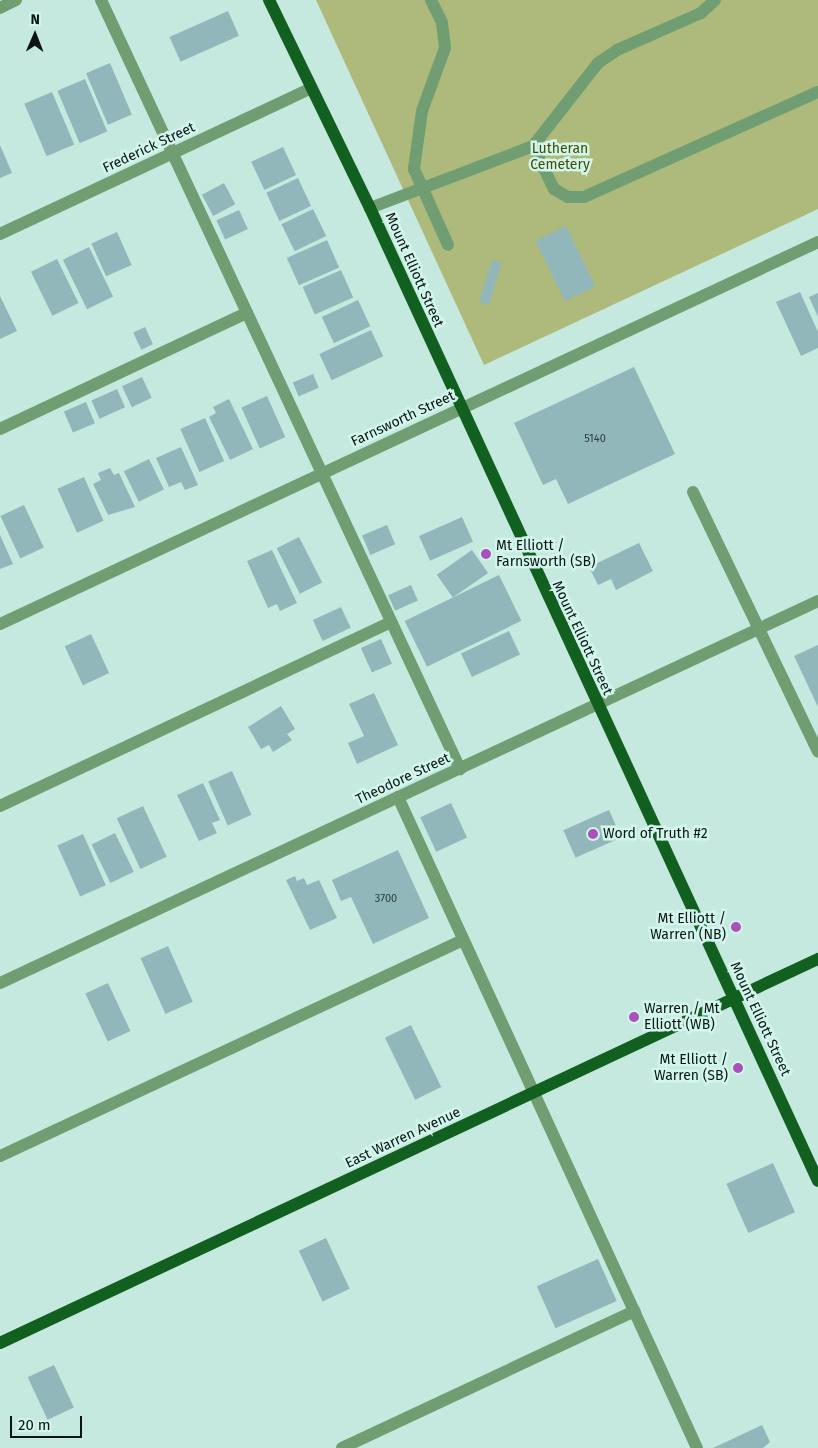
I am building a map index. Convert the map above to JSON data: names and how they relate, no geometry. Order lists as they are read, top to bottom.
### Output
{
  "streets": {
    "main road": ["Mount Elliott Street", "East Warren Avenue"],
    "street": ["Frederick Street", "Farnsworth Street", "Theodore Street"]
  },
  "crossings": [
    ["Frederick Street", "Mount Elliott Street"],
    ["Mount Elliott Street", "Farnsworth Street"],
    ["Mount Elliott Street", "Theodore Street"],
    ["Mount Elliott Street", "East Warren Avenue"]
  ],
  "parks": ["Lutheran Cemetery"],
  "places": [
    "Mt Elliott / Farnsworth (SB)",
    "Word of Truth #2",
    "Mt Elliott / Warren (NB)",
    "Warren / Mt Elliott (WB)",
    "Mt Elliott / Warren (SB)"
  ],
  "house_numbers": ["5140", "3700"],
  "scale_bar": "20 m",
  "north": "top"
}
